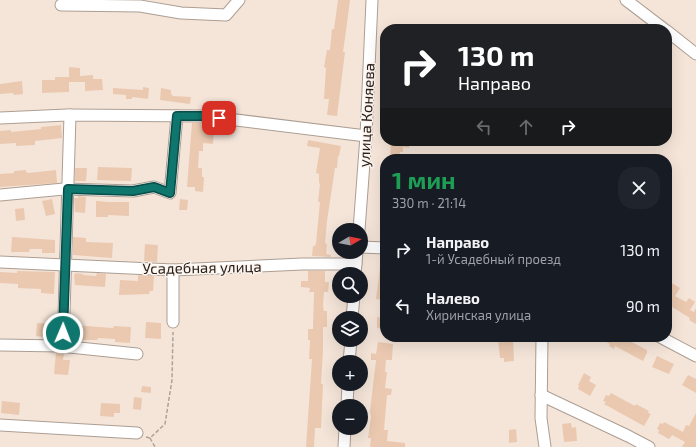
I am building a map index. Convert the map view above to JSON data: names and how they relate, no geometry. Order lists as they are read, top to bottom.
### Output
{
  "streets": {
    "street": ["улица Коняева", "Усадебная улица"]
  },
  "north": "right",
  "page": {
    "turn": ["130 m", "Направо"],
    "heading": ["1 мин", "330 m · 21:14"],
    "list": [
      {
        "name": "Направо",
        "note": "1-й Усадебный проезд",
        "value": "130 m"
      },
      {
        "name": "Налево",
        "note": "Хиринская улица",
        "value": "90 m"
      }
    ],
    "map_buttons": ["+", "−"]
  }
}
